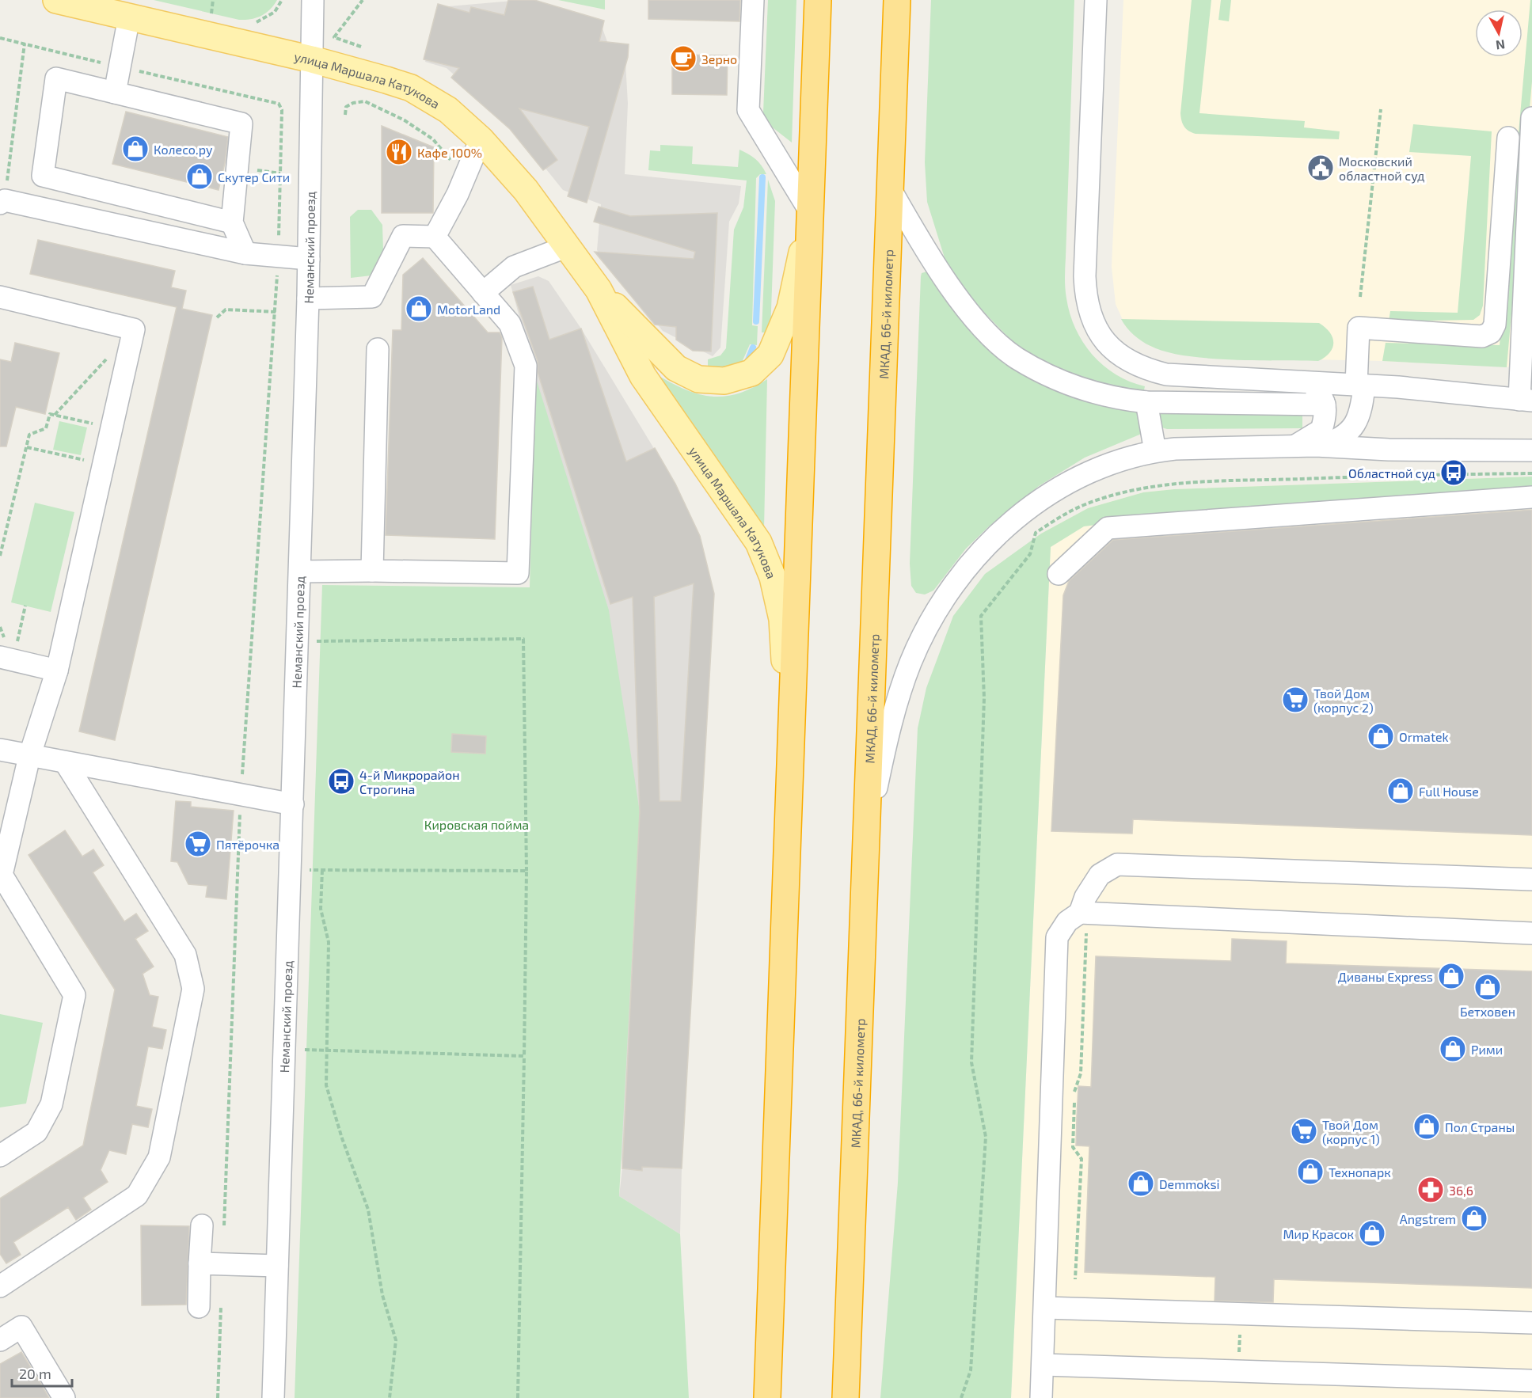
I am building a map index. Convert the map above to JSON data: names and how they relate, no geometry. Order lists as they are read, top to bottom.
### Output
{
  "streets": {
    "highway": ["МКАД, 66-й километр"],
    "main road": ["улица Маршала Катукова"],
    "street": ["Неманский проезд"]
  },
  "crossings": [
    ["улица Маршала Катукова", "Неманский проезд"]
  ],
  "parks": ["Кировская пойма"],
  "places": {
    "cafe": ["Зерно"],
    "shop": [
      "Колесо.ру",
      "Скутер Сити",
      "MotorLand",
      "Ormatek",
      "Full House",
      "Диваны Express",
      "Бетховен",
      "Рими",
      "Пол Страны",
      "Технопарк",
      "Demmoksi",
      "Angstrem",
      "Мир Красок"
    ],
    "restaurant": ["Кафе 100%"],
    "public building": ["Московский областной суд"],
    "bus stop": ["Областной суд", "4-й Микрорайон Строгина"],
    "supermarket": ["Твой Дом (корпус 2)", "Пятёрочка", "Твой Дом (корпус 1)"],
    "pharmacy": ["36,6"]
  },
  "scale_bar": "20 m",
  "north": "bottom"
}
